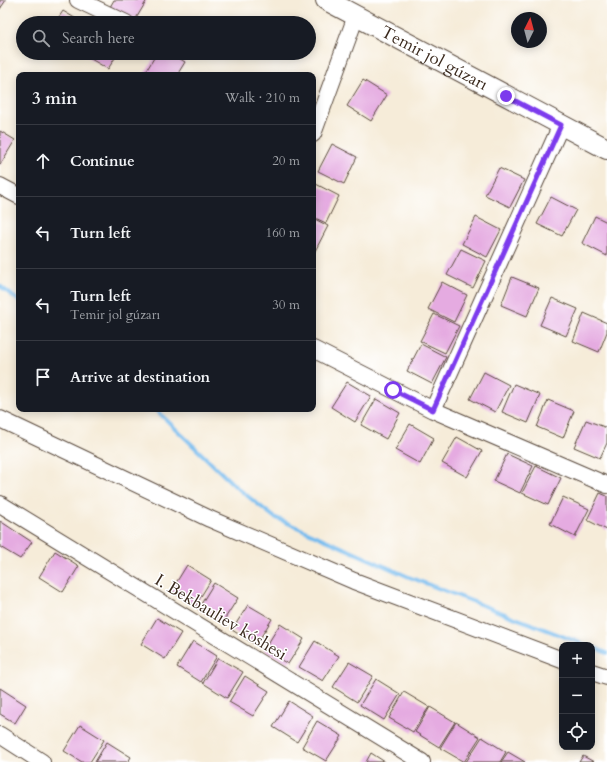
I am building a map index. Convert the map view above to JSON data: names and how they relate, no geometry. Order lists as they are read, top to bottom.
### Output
{
  "streets": {
    "street": ["Temir jol gúzarı", "I. Bekbauliev kóshesi"]
  },
  "north": "top",
  "page": {
    "search": "Search here",
    "heading": ["3 min", "Walk · 210 m"],
    "list": [
      ["Continue", "20 m"],
      ["Turn left", "160 m"],
      ["Turn left", "Temir jol gúzarı", "30 m"],
      "Arrive at destination"
    ],
    "map_buttons": ["+", "−"]
  }
}
